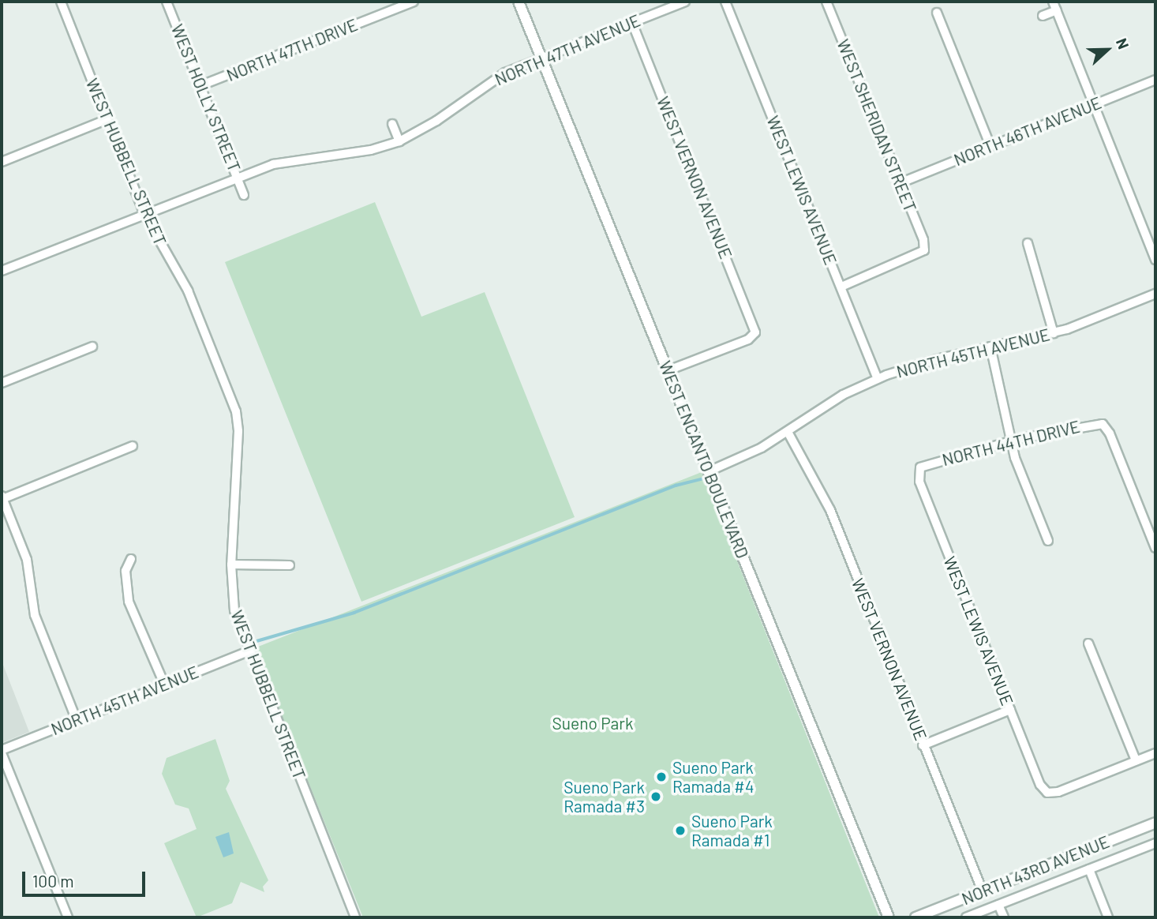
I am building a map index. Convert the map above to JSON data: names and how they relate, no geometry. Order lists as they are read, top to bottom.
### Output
{
  "streets": {
    "street": [
      "NORTH 47TH DRIVE",
      "NORTH 47TH AVENUE",
      "WEST HOLLY STREET",
      "WEST SHERIDAN STREET",
      "NORTH 46TH AVENUE",
      "WEST HUBBELL STREET",
      "WEST VERNON AVENUE",
      "WEST LEWIS AVENUE",
      "NORTH 45TH AVENUE",
      "NORTH 44TH DRIVE",
      "WEST ENCANTO BOULEVARD",
      "NORTH 43RD AVENUE"
    ]
  },
  "crossings": [
    ["NORTH 47TH DRIVE", "WEST HOLLY STREET"],
    ["NORTH 47TH AVENUE", "WEST HOLLY STREET"],
    ["NORTH 47TH AVENUE", "WEST HUBBELL STREET"],
    ["NORTH 47TH AVENUE", "WEST VERNON AVENUE"],
    ["NORTH 47TH AVENUE", "WEST ENCANTO BOULEVARD"],
    ["WEST SHERIDAN STREET", "NORTH 46TH AVENUE"],
    ["WEST SHERIDAN STREET", "WEST LEWIS AVENUE"],
    ["WEST HUBBELL STREET", "NORTH 45TH AVENUE"],
    ["WEST VERNON AVENUE", "NORTH 45TH AVENUE"],
    ["WEST VERNON AVENUE", "WEST ENCANTO BOULEVARD"],
    ["WEST VERNON AVENUE", "NORTH 43RD AVENUE"],
    ["WEST LEWIS AVENUE", "NORTH 45TH AVENUE"],
    ["WEST LEWIS AVENUE", "NORTH 44TH DRIVE"],
    ["NORTH 45TH AVENUE", "WEST ENCANTO BOULEVARD"]
  ],
  "parks": ["Sueno Park"],
  "places": ["Sueno Park Ramada #4", "Sueno Park Ramada #3", "Sueno Park Ramada #1"],
  "scale_bar": "100 m",
  "north": "right"
}
